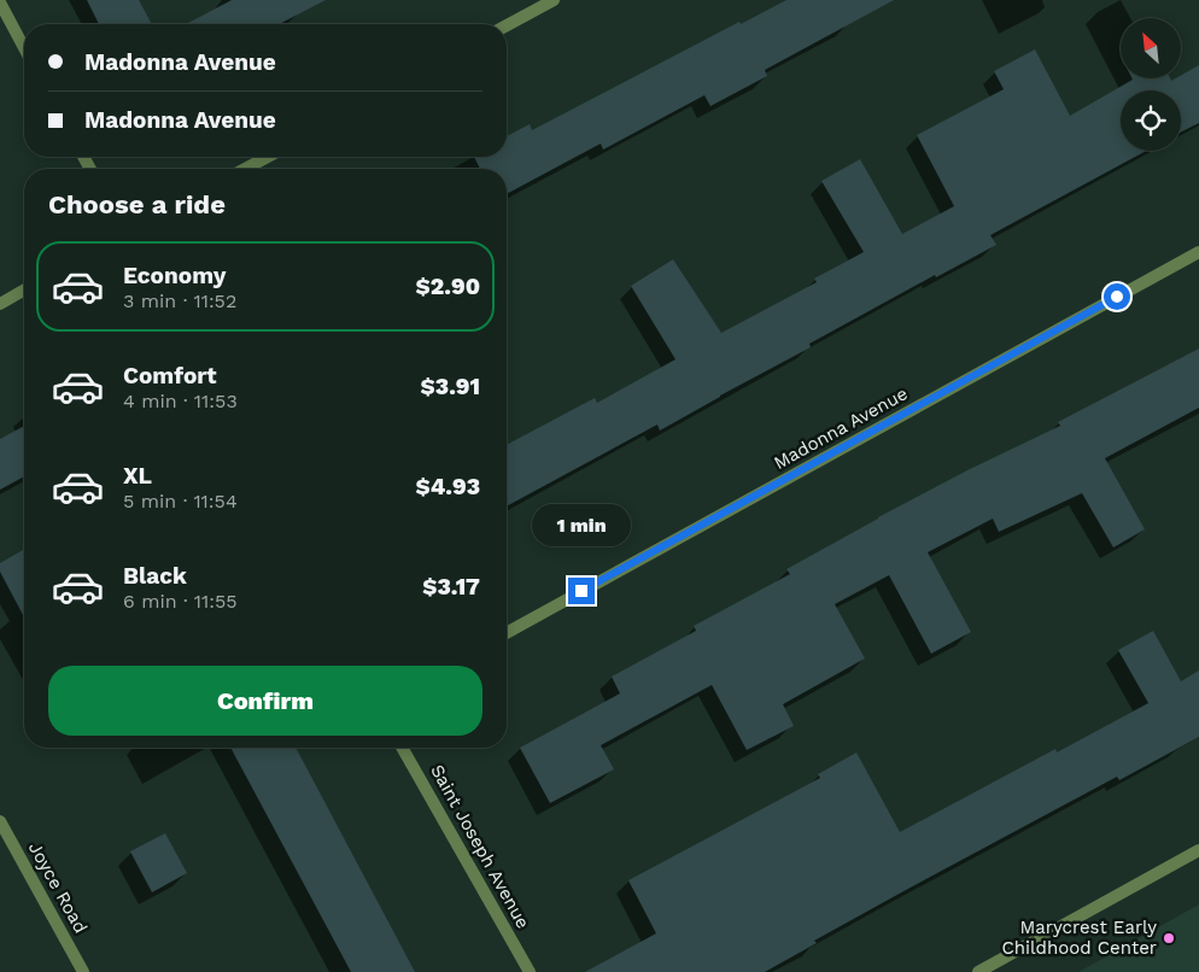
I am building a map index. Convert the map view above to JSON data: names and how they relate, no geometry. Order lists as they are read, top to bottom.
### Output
{
  "streets": {
    "street": ["Madonna Avenue", "Saint Joseph Avenue", "Joyce Road"]
  },
  "places": ["Marycrest Early Childhood Center"],
  "north": "top left",
  "page": {
    "banner": ["Madonna Avenue", "Madonna Avenue"],
    "heading": "Choose a ride",
    "list": [
      {
        "name": "Economy",
        "note": "3 min · 11:52",
        "value": "$2.90"
      },
      {
        "name": "Comfort",
        "note": "4 min · 11:53",
        "value": "$3.91"
      },
      {
        "name": "XL",
        "note": "5 min · 11:54",
        "value": "$4.93"
      },
      {
        "name": "Black",
        "note": "6 min · 11:55",
        "value": "$3.17"
      }
    ],
    "bubble": "1 min",
    "buttons": "Confirm"
  }
}
